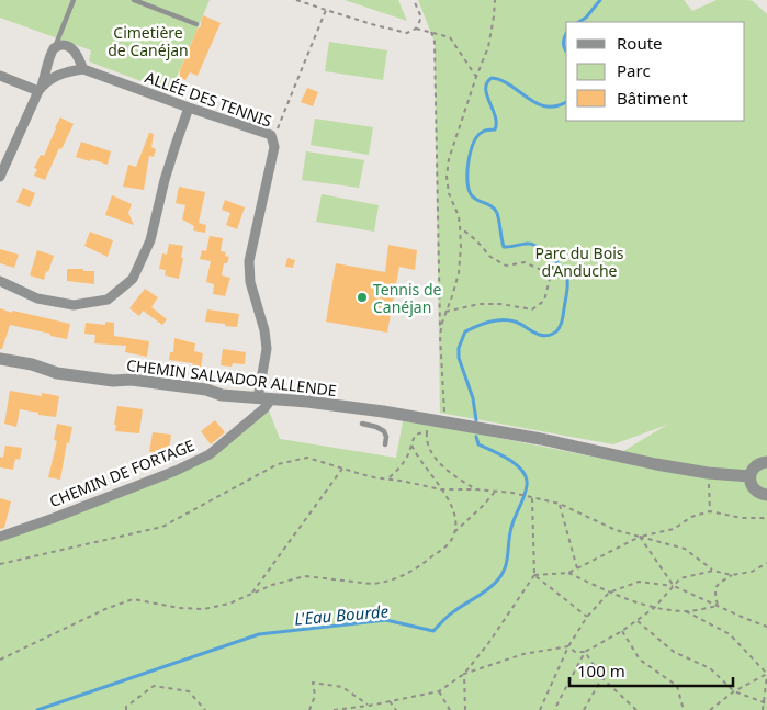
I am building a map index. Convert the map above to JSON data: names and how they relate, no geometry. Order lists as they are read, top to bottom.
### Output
{
  "streets": {
    "street": ["ALLÉE DES TENNIS", "CHEMIN SALVADOR ALLENDE", "CHEMIN DE FORTAGE"]
  },
  "crossings": [
    ["ALLÉE DES TENNIS", "CHEMIN SALVADOR ALLENDE"],
    ["ALLÉE DES TENNIS", "CHEMIN DE FORTAGE"],
    ["CHEMIN SALVADOR ALLENDE", "CHEMIN DE FORTAGE"]
  ],
  "water": ["L'Eau Bourde"],
  "parks": ["Cimetière de Canéjan", "Parc du Bois d'Anduche"],
  "places": ["Tennis de Canéjan"],
  "legend": ["Route", "Parc", "Bâtiment"],
  "scale_bar": "100 m"
}
